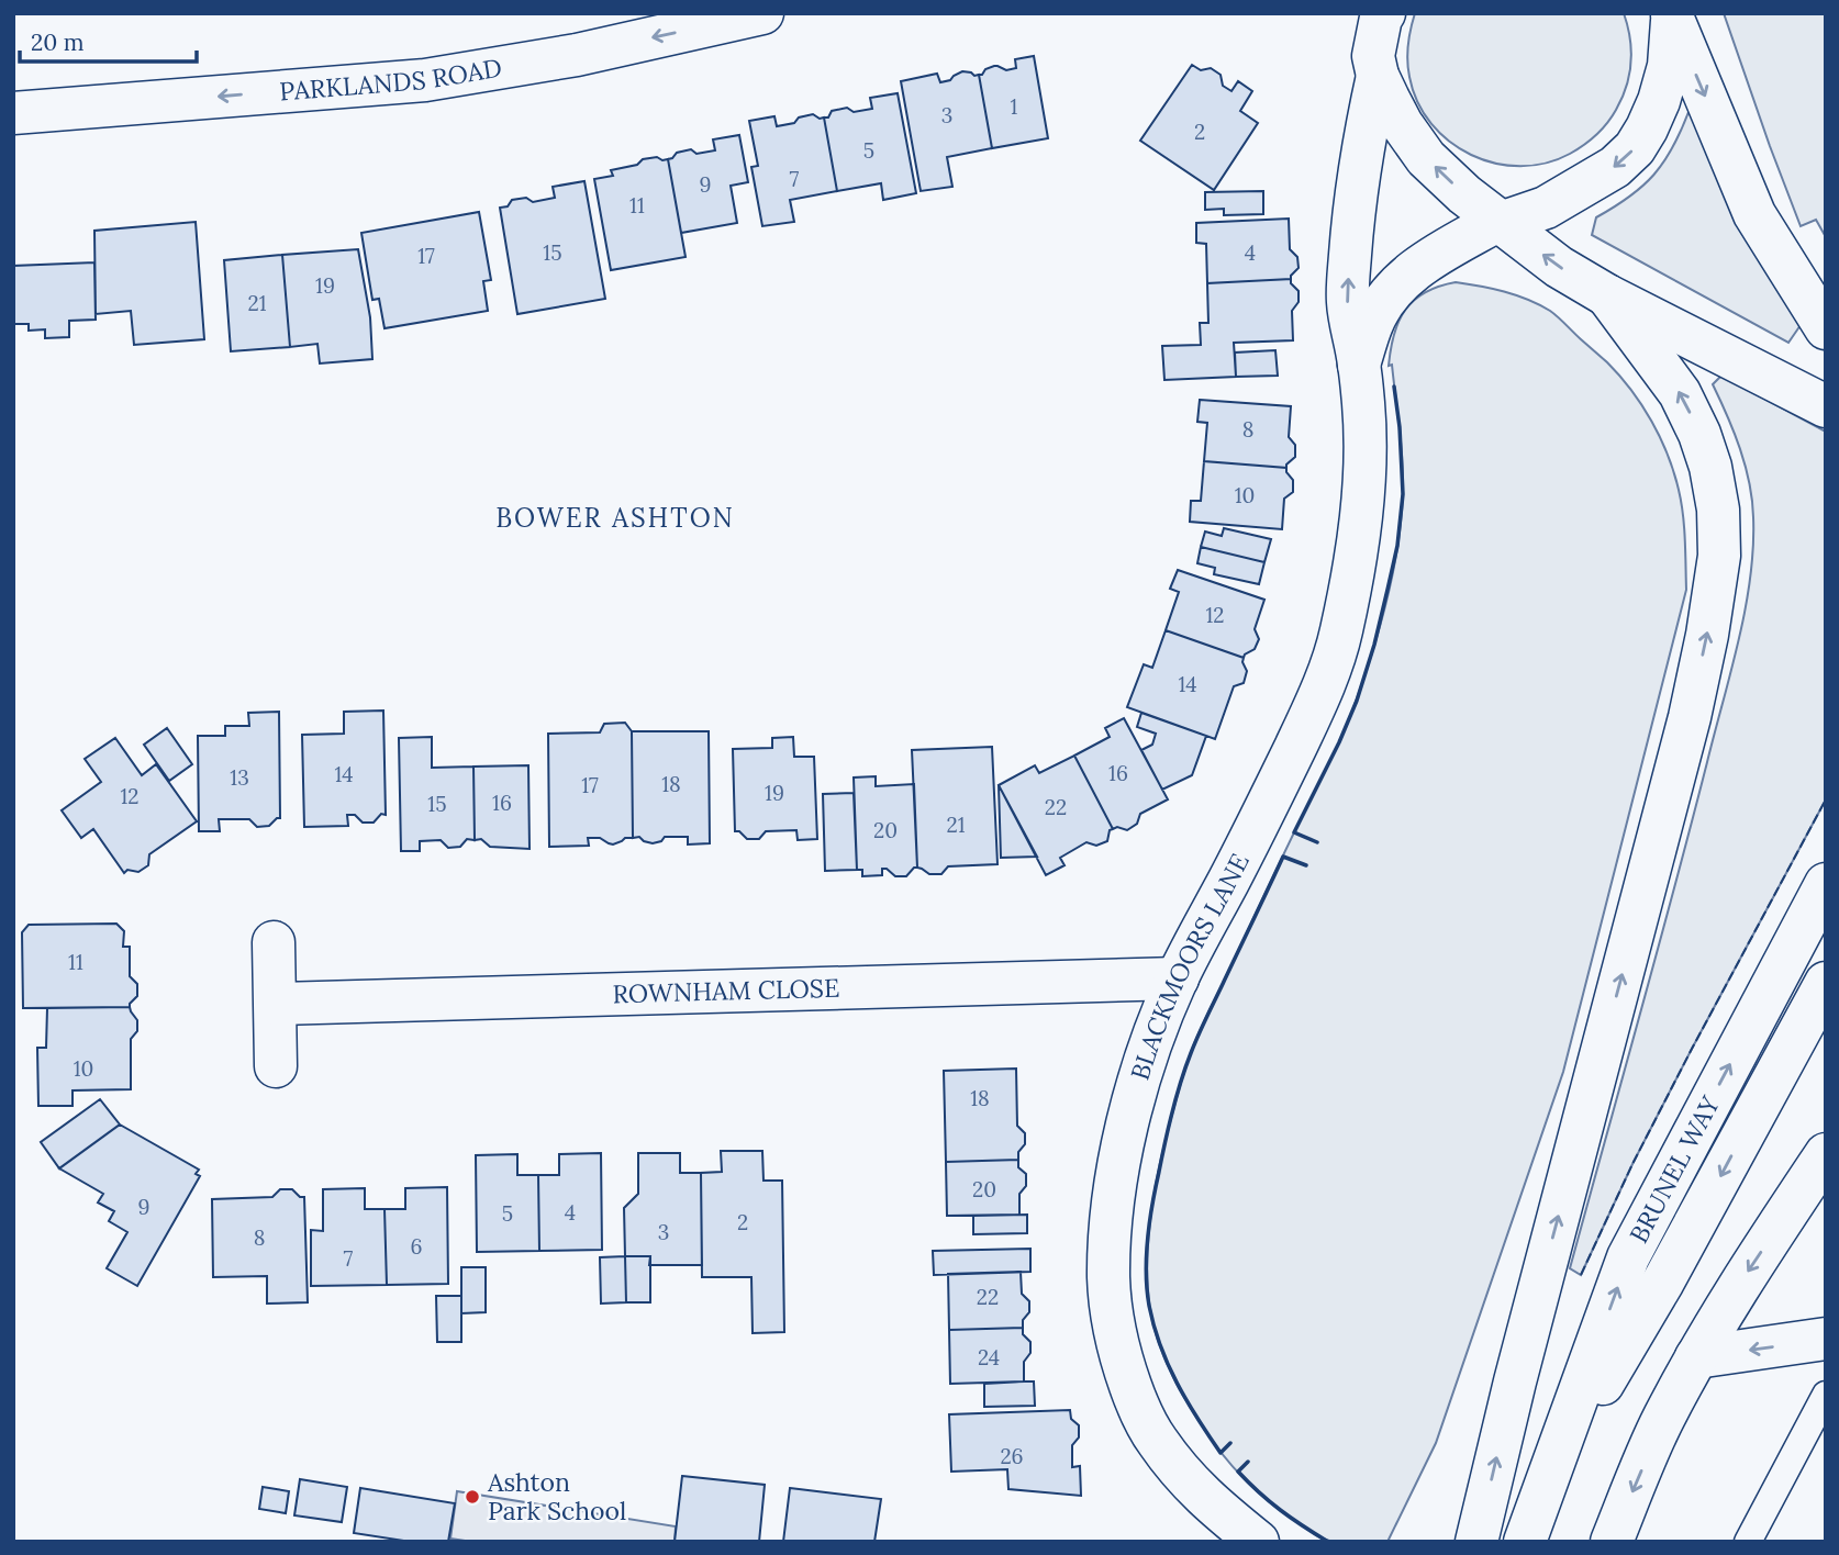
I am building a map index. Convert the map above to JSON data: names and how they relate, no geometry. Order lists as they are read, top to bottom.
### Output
{
  "streets": {
    "main road": [
      "PARKLANDS ROAD",
      "BLACKMOORS LANE",
      "ROWNHAM CLOSE",
      "BRUNEL WAY"
    ]
  },
  "crossings": [
    ["BLACKMOORS LANE", "ROWNHAM CLOSE"]
  ],
  "one_way": ["PARKLANDS ROAD"],
  "districts": ["BOWER ASHTON"],
  "places": ["Ashton Park School"],
  "house_numbers": [
    "1",
    "3",
    "2",
    "5",
    "7",
    "9",
    "11",
    "15",
    "4",
    "17",
    "19",
    "21",
    "8",
    "10",
    "12",
    "14",
    "16",
    "14",
    "13",
    "18",
    "17",
    "19",
    "12",
    "16",
    "15",
    "22",
    "21",
    "20",
    "11",
    "10",
    "18",
    "20",
    "9",
    "4",
    "5",
    "2",
    "3",
    "8",
    "6",
    "7",
    "22",
    "24",
    "26"
  ],
  "scale_bar": "20 m"
}
